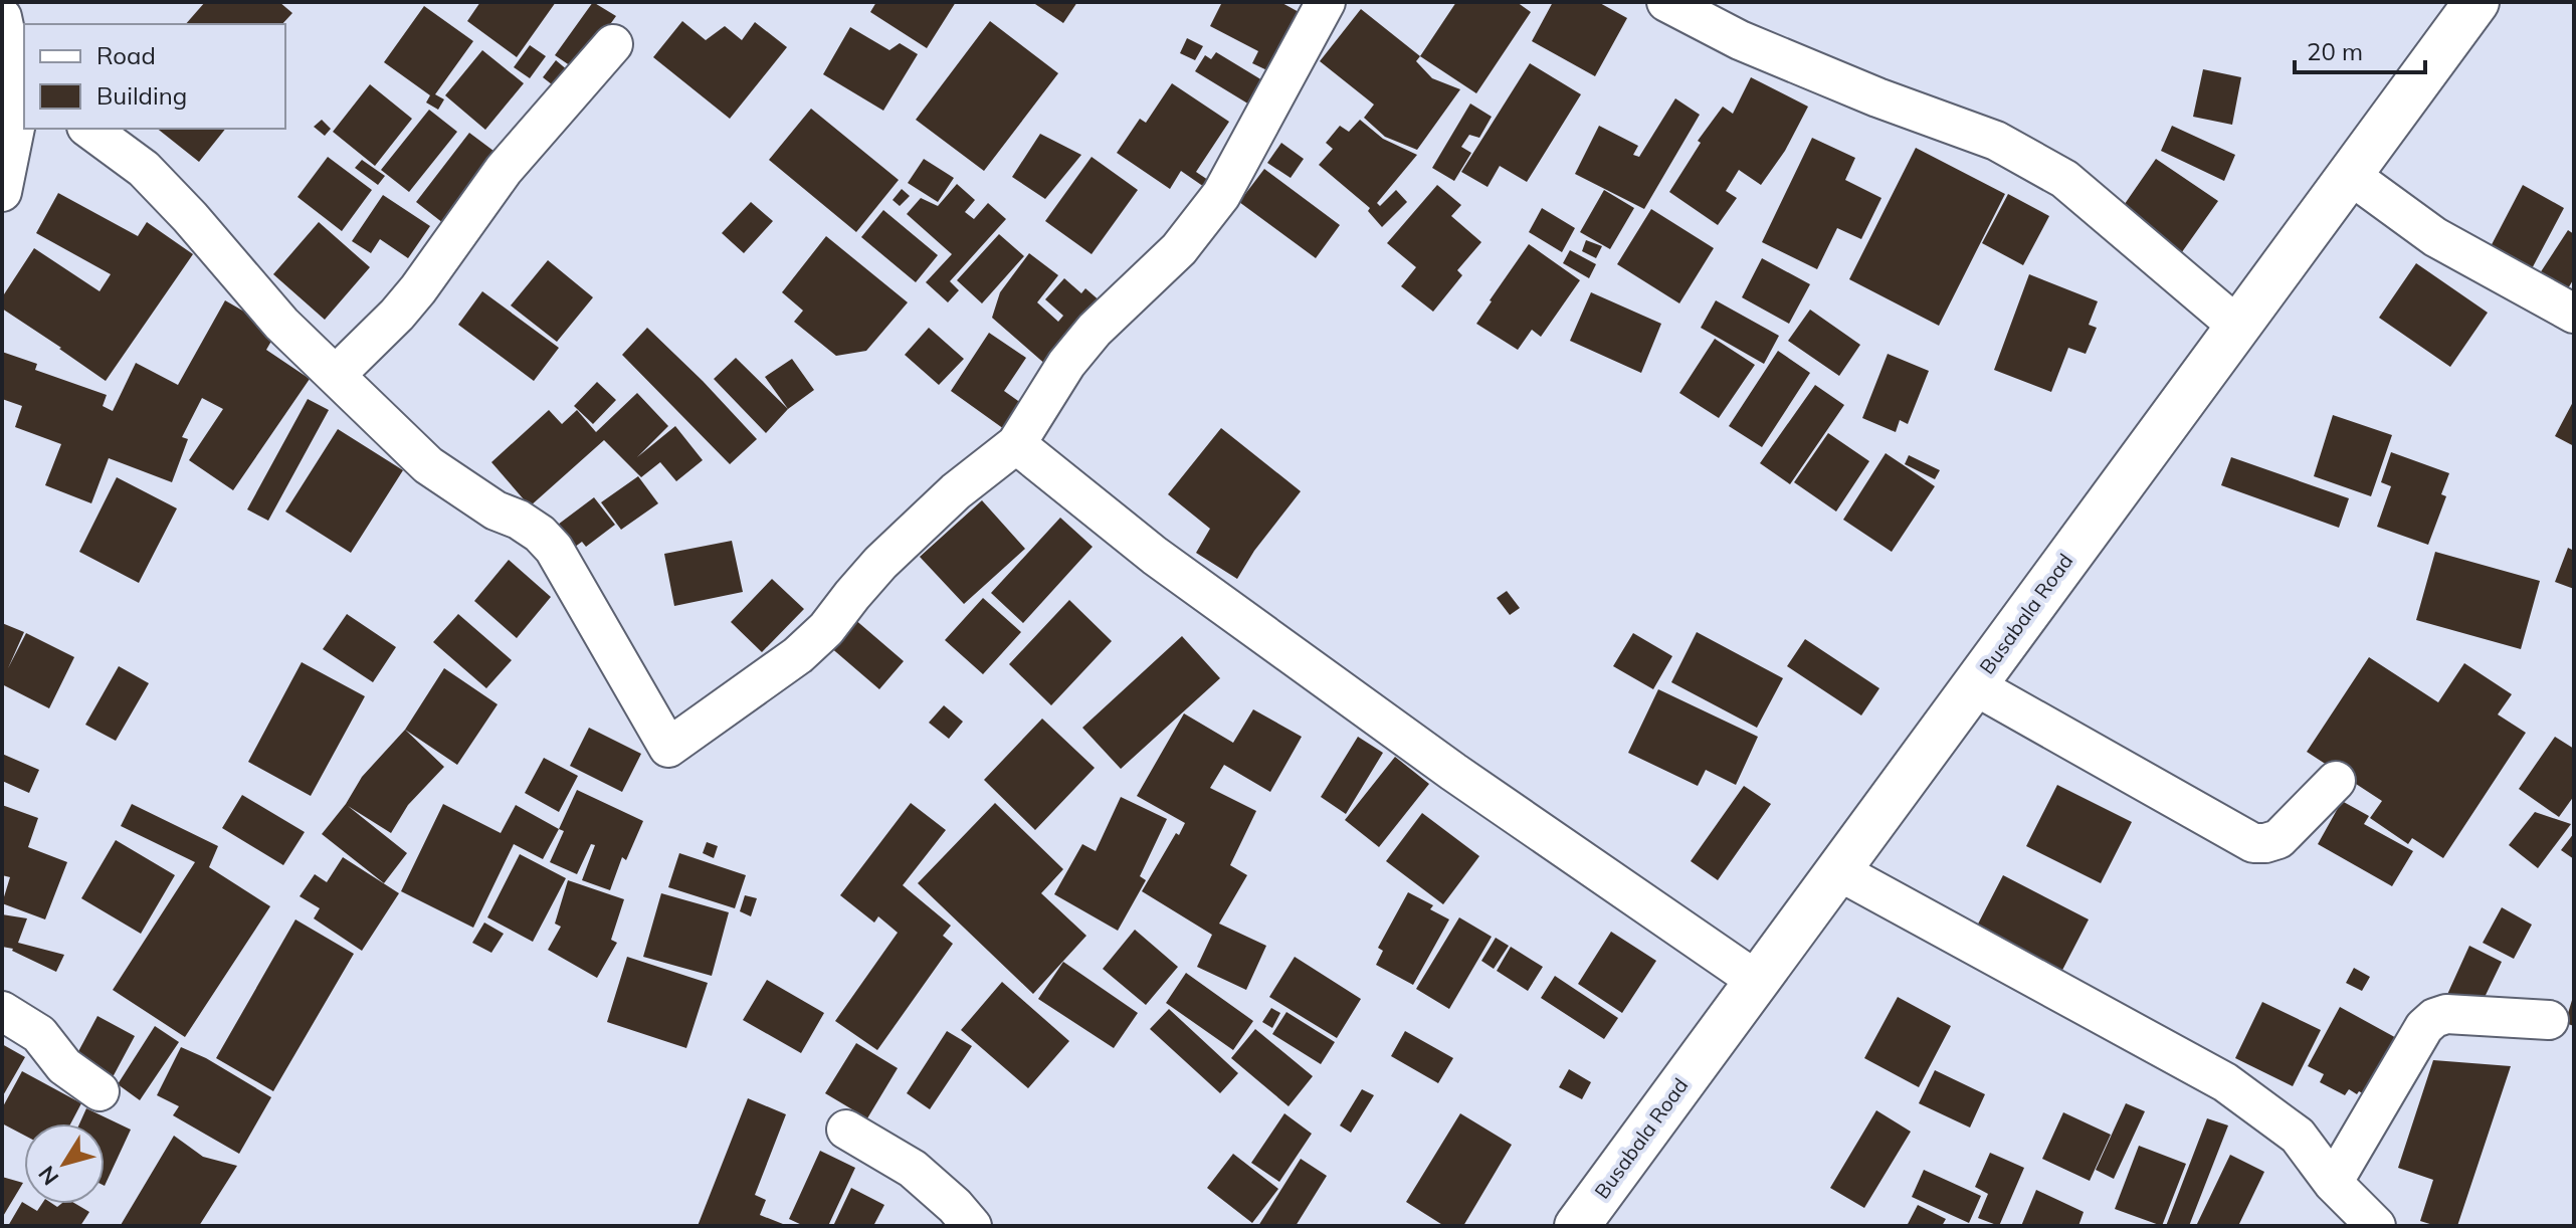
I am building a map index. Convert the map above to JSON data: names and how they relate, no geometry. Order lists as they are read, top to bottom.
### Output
{
  "streets": {
    "street": ["Busabala Road"]
  },
  "legend": ["Road", "Building"],
  "scale_bar": "20 m",
  "north": "bottom left"
}
